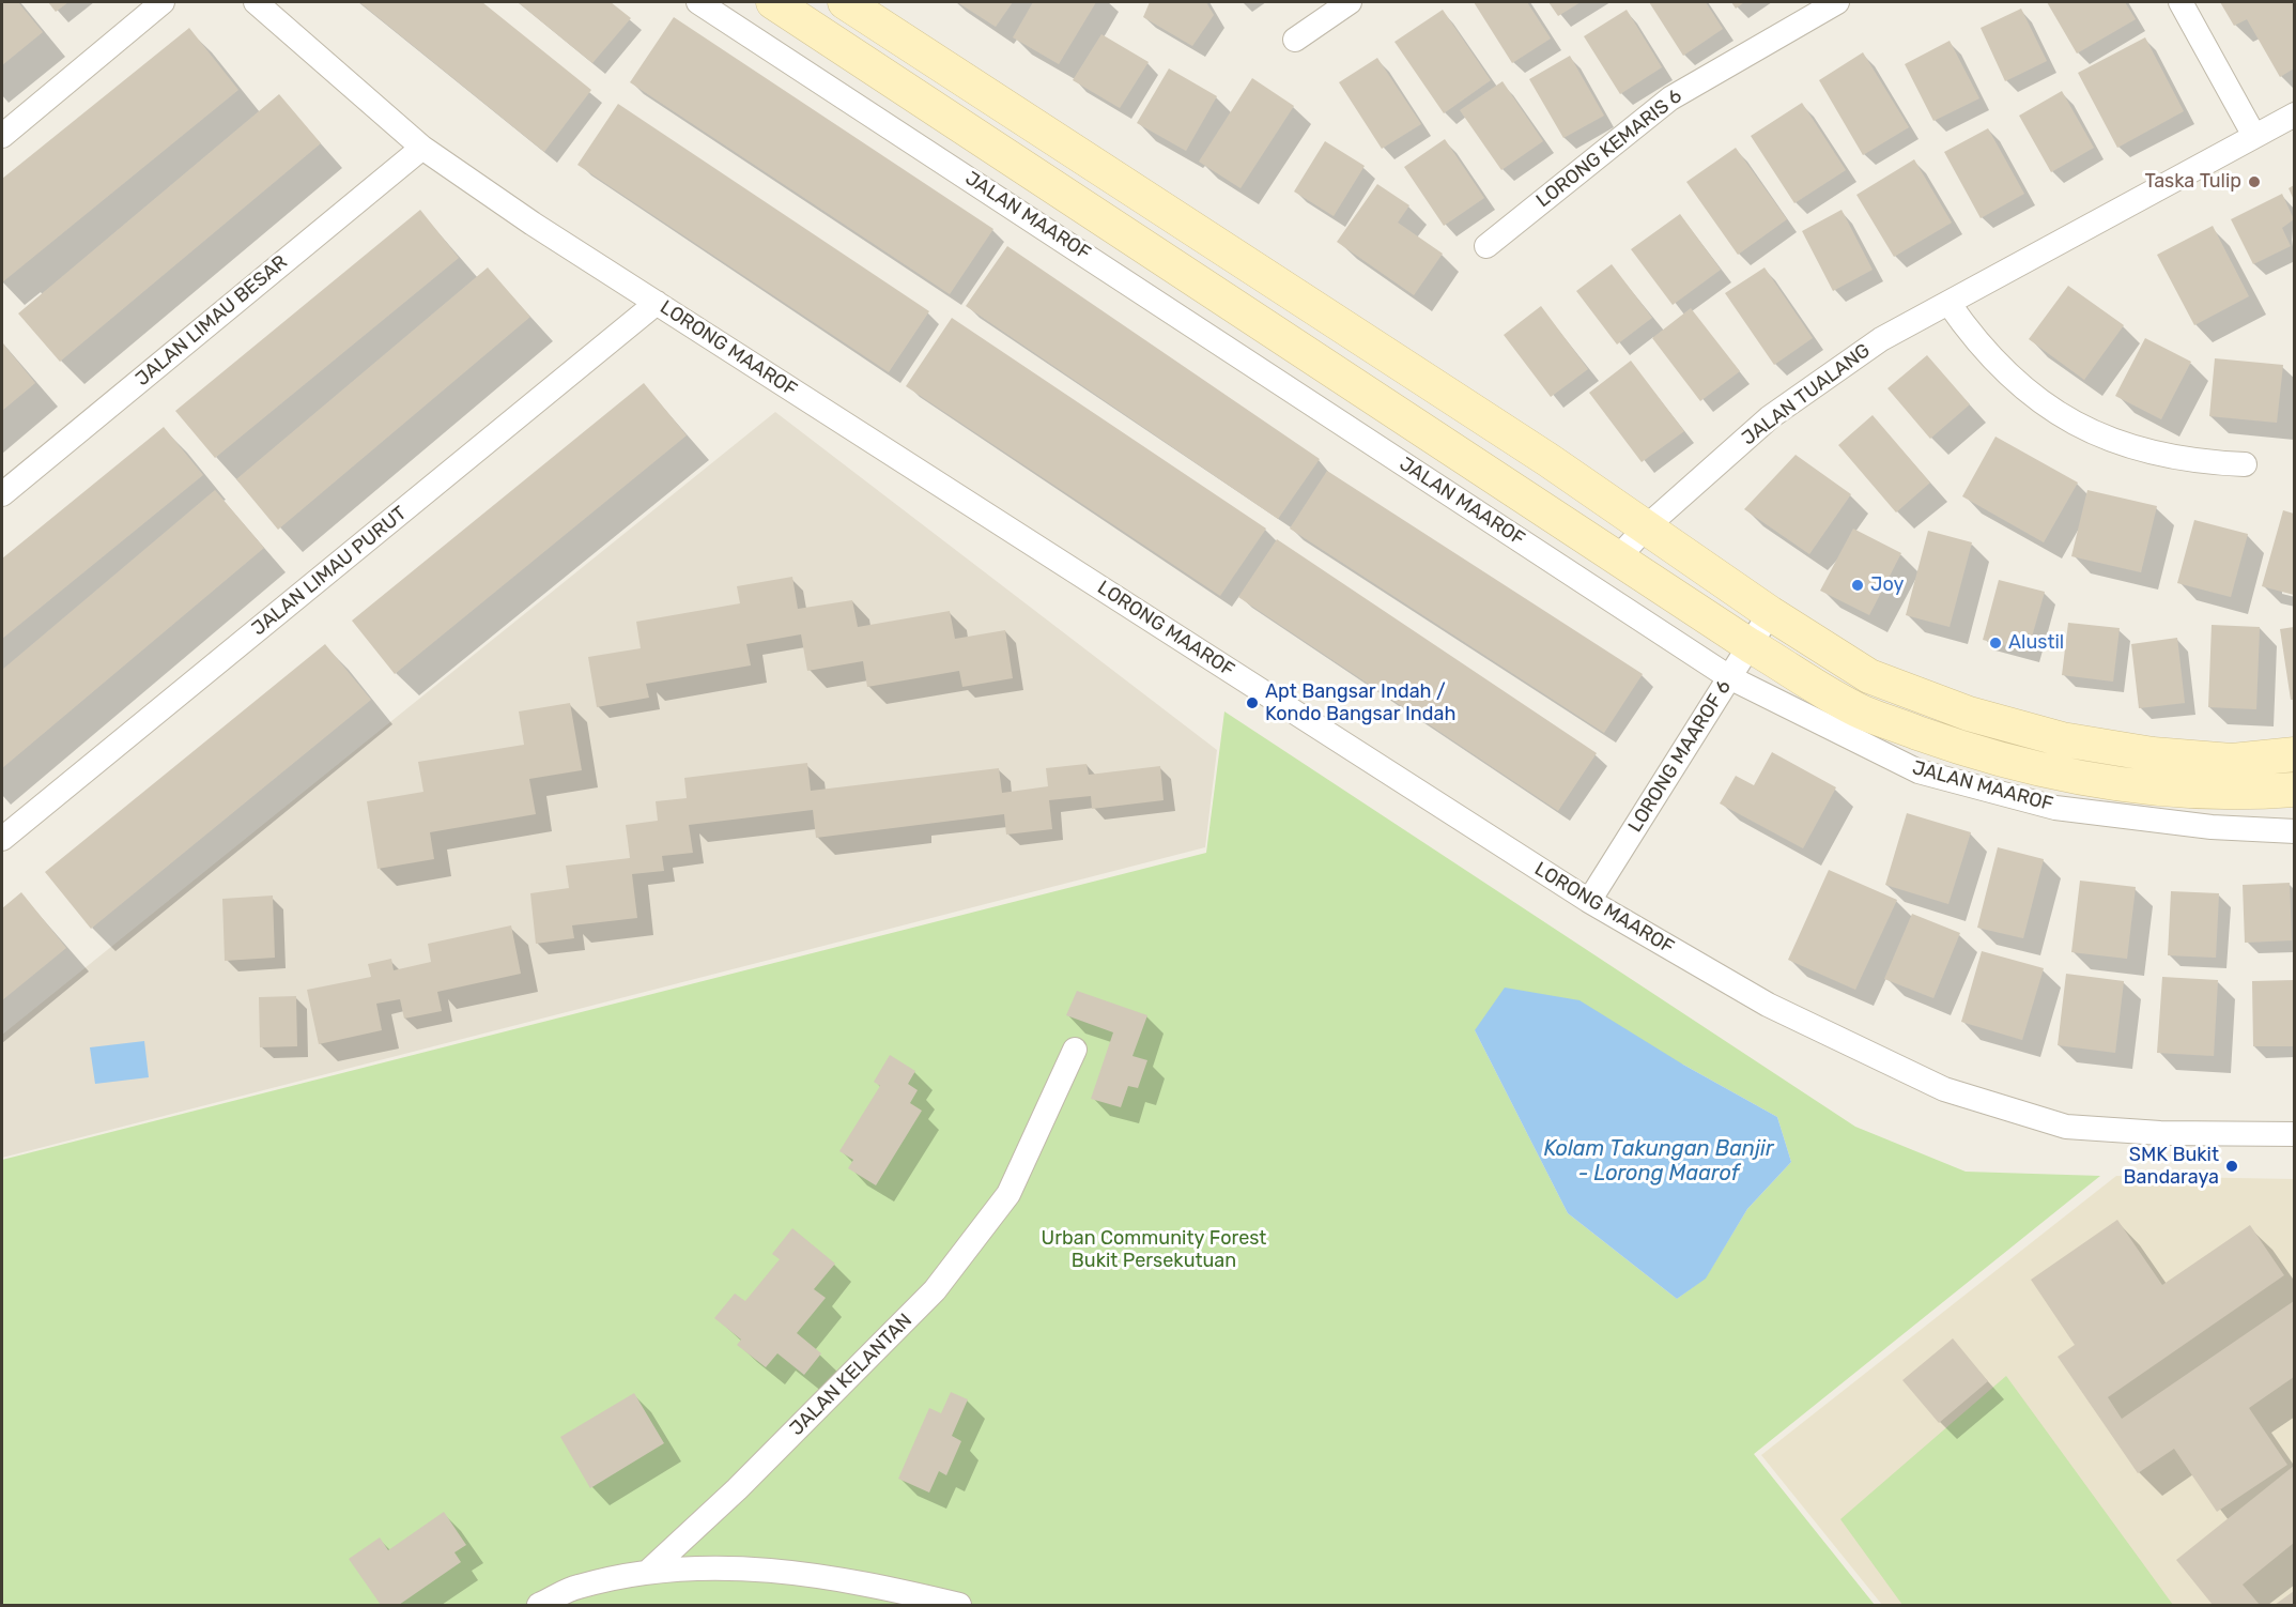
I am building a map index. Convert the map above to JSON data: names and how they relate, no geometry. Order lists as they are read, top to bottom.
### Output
{
  "streets": {
    "main road": ["JALAN MAAROF"],
    "street": [
      "LORONG KEMARIS 6",
      "JALAN LIMAU BESAR",
      "LORONG MAAROF",
      "JALAN TUALANG",
      "JALAN LIMAU PURUT",
      "LORONG MAAROF 6",
      "JALAN KELANTAN"
    ]
  },
  "crossings": [
    ["JALAN MAAROF", "JALAN TUALANG"],
    ["JALAN MAAROF", "LORONG MAAROF 6"],
    ["JALAN LIMAU BESAR", "LORONG MAAROF"],
    ["LORONG MAAROF", "JALAN LIMAU PURUT"],
    ["LORONG MAAROF", "LORONG MAAROF 6"]
  ],
  "water": ["Kolam Takungan Banjir - Lorong Maarof"],
  "parks": ["Urban Community Forest Bukit Persekutuan"],
  "places": [
    "Taska Tulip",
    "Joy",
    "Alustil",
    "Apt Bangsar Indah / Kondo Bangsar Indah",
    "SMK Bukit Bandaraya"
  ]
}
